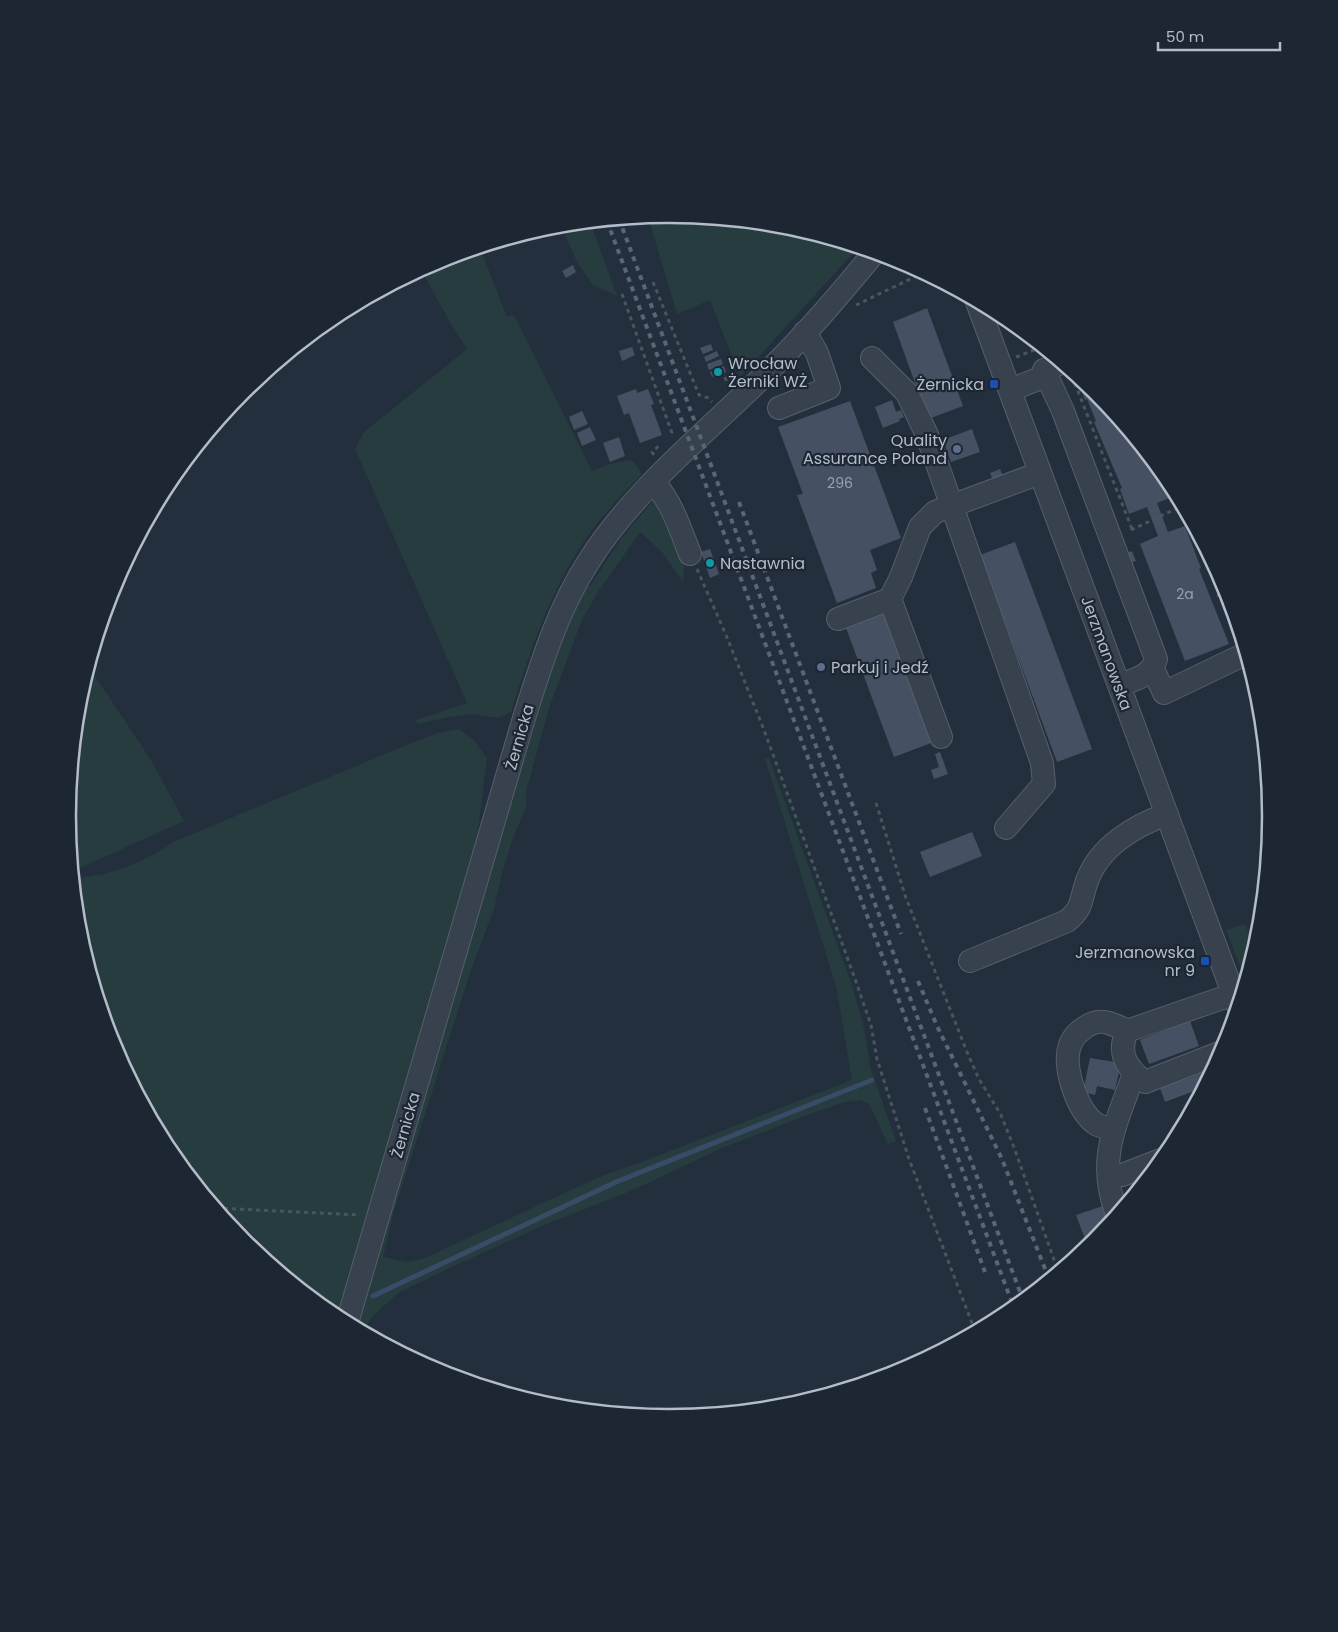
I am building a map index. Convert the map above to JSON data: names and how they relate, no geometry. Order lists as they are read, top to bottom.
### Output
{
  "streets": {
    "street": ["Jerzmanowska", "Żernicka"]
  },
  "places": {
    "other": [
      "Wrocław Żerniki WŻ",
      "Quality Assurance Poland",
      "Nastawnia",
      "Parkuj i Jedź"
    ],
    "transit": ["Żernicka", "Jerzmanowska nr 9"]
  },
  "house_numbers": ["296", "2a"],
  "scale_bar": "50 m"
}
